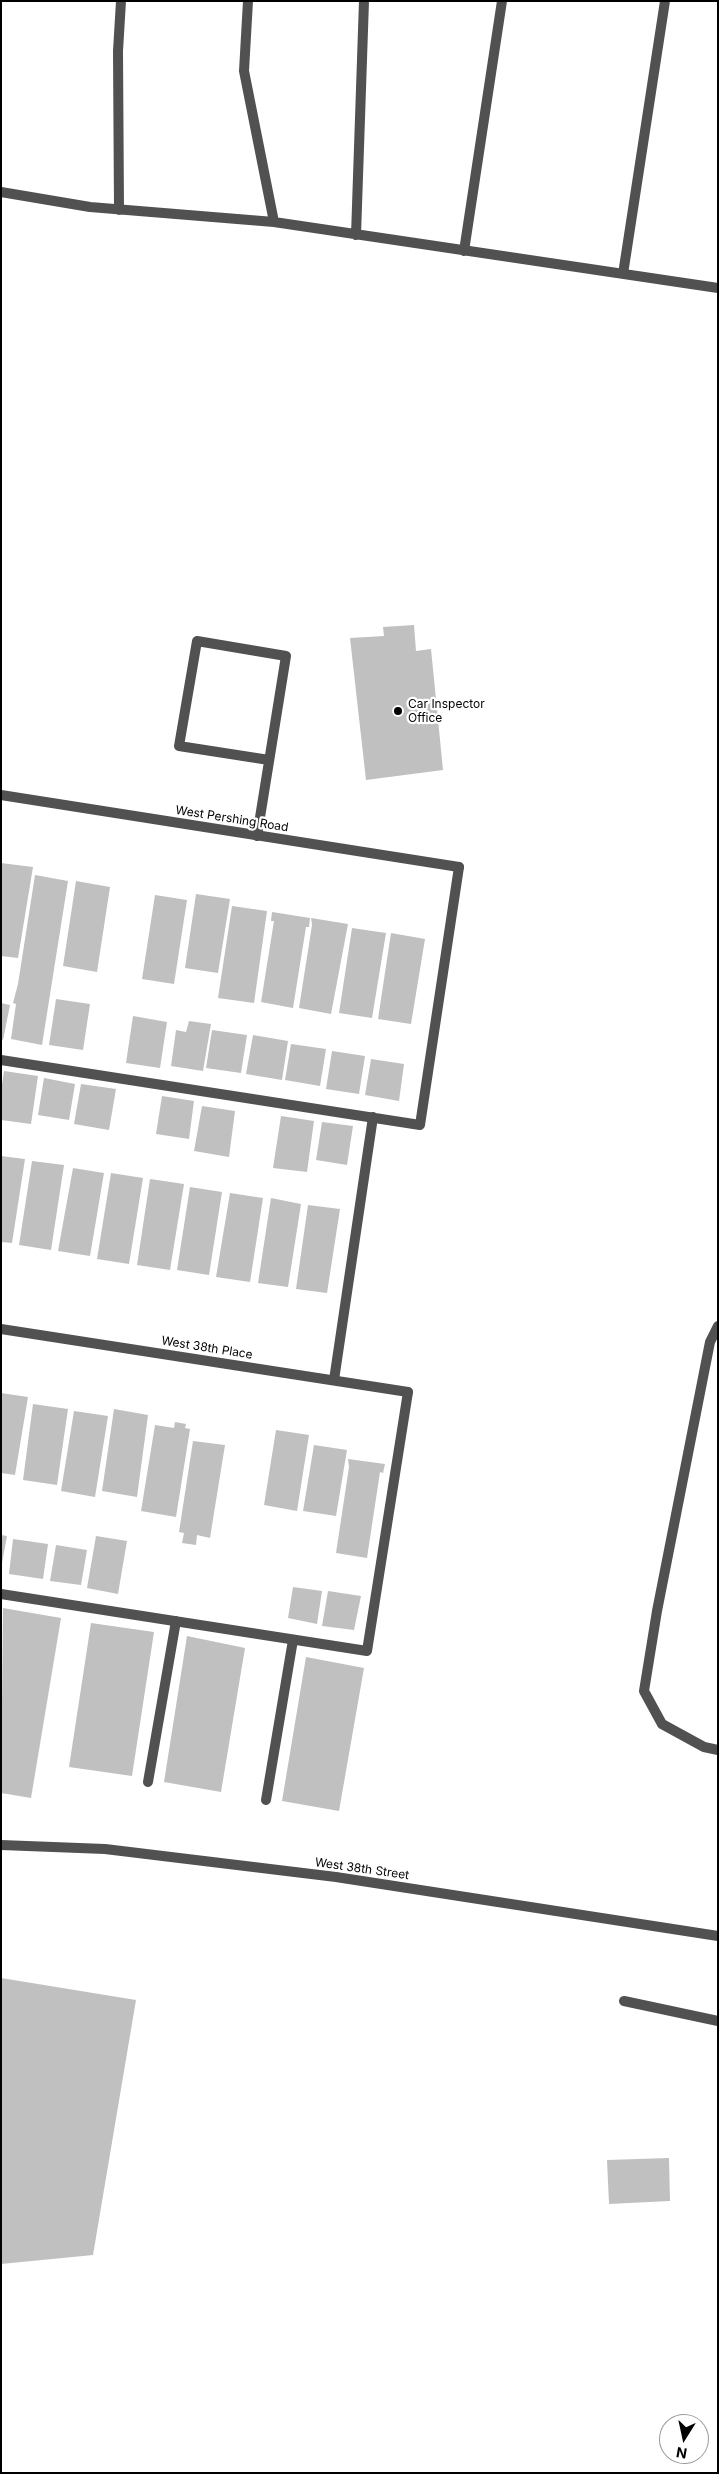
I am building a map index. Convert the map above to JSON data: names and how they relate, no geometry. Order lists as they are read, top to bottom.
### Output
{
  "streets": {
    "street": ["West Pershing Road", "West 38th Place", "West 38th Street"]
  },
  "places": ["Car Inspector Office"],
  "north": "bottom"
}
